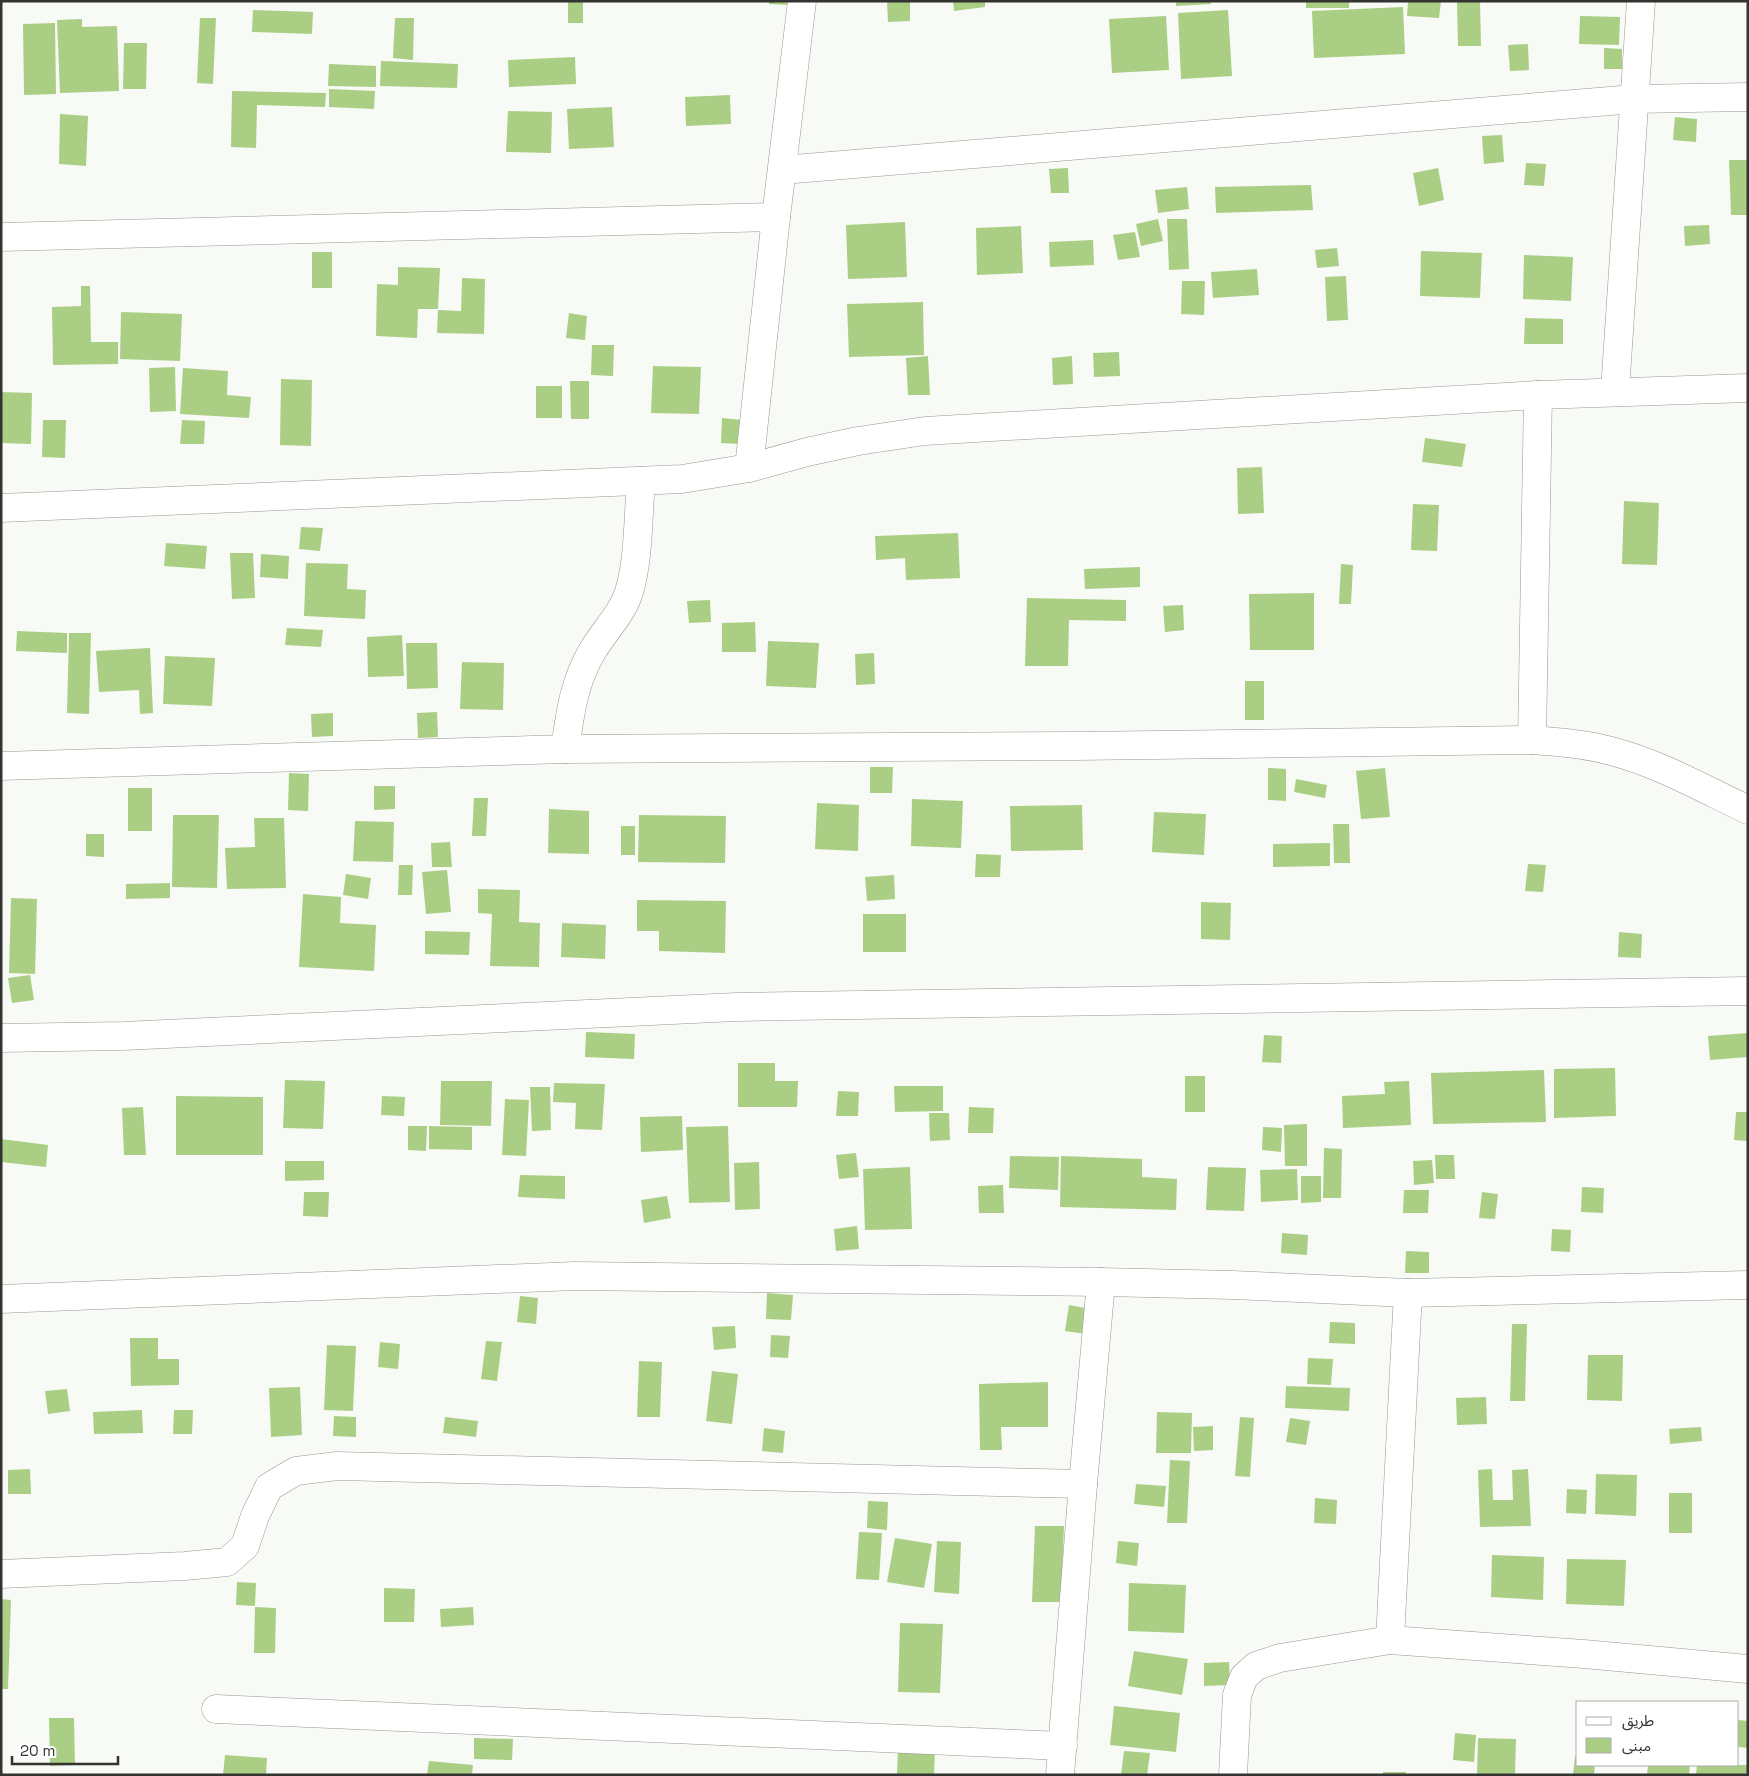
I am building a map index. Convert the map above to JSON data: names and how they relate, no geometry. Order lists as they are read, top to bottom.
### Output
{
  "legend": ["طريق", "مبنى"],
  "scale_bar": "20 m"
}
